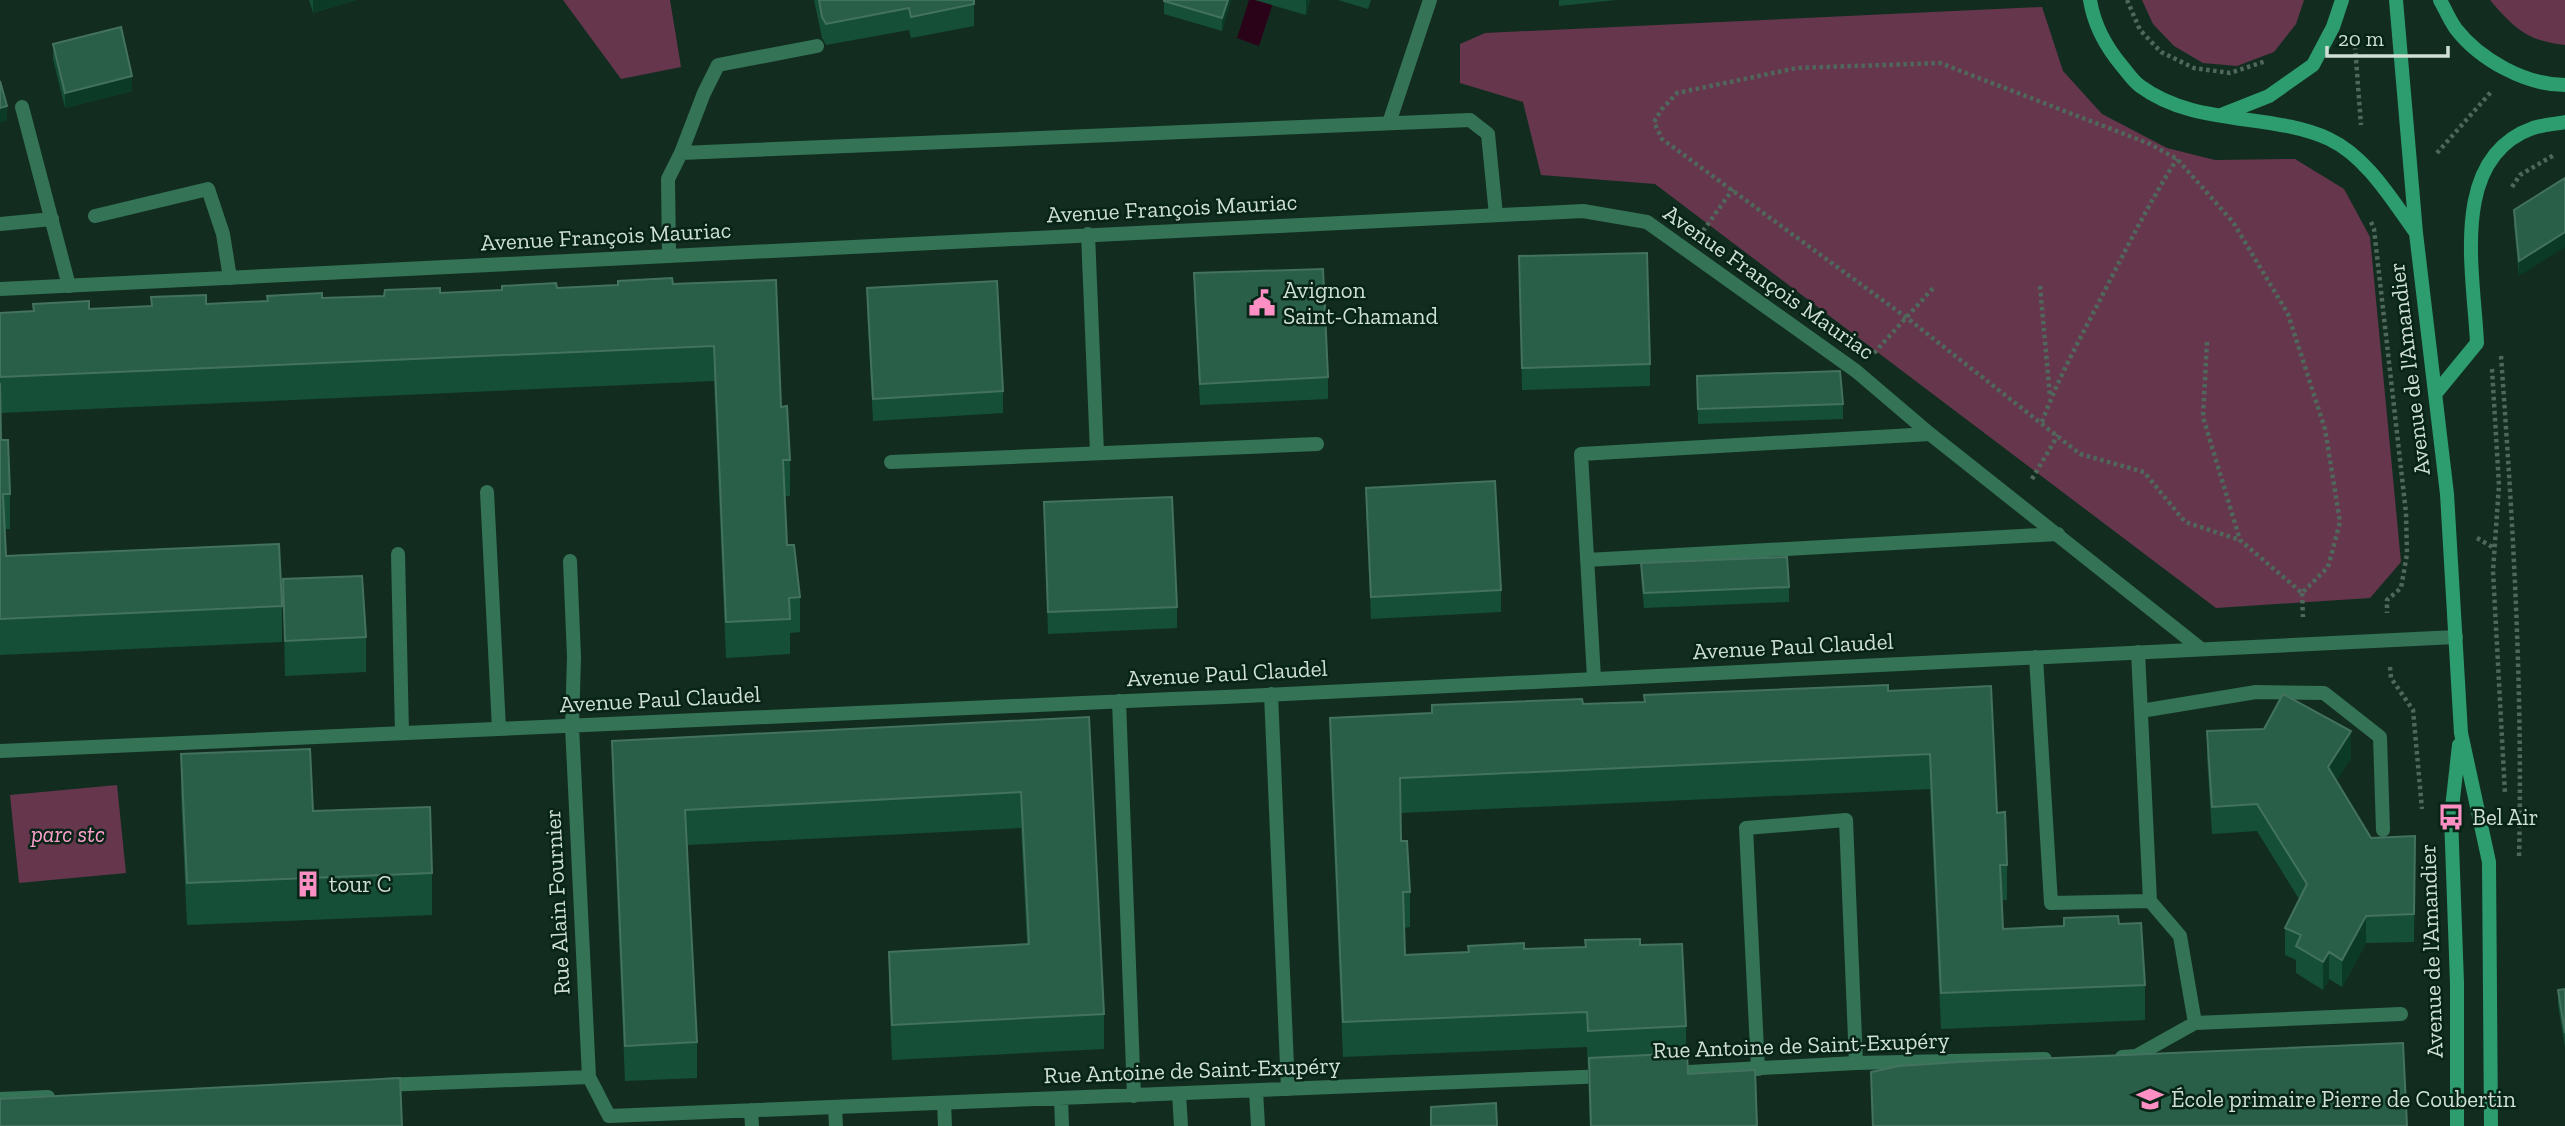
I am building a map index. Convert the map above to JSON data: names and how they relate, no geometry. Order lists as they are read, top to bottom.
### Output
{
  "streets": {
    "main road": ["Avenue de l'Amandier"],
    "street": [
      "Avenue François Mauriac",
      "Avenue Paul Claudel",
      "Rue Alain Fournier",
      "Rue Antoine de Saint-Exupéry"
    ]
  },
  "crossings": [
    ["Avenue François Mauriac", "Avenue Paul Claudel"],
    ["Avenue de l'Amandier", "Avenue Paul Claudel"],
    ["Avenue Paul Claudel", "Rue Alain Fournier"],
    ["Rue Alain Fournier", "Rue Antoine de Saint-Exupéry"]
  ],
  "parks": ["parc stc"],
  "places": {
    "public building": ["Avignon Saint-Chamand"],
    "bus stop": ["Bel Air"],
    "building": ["tour C"],
    "school or university": ["École primaire Pierre de Coubertin"]
  },
  "scale_bar": "20 m"
}
